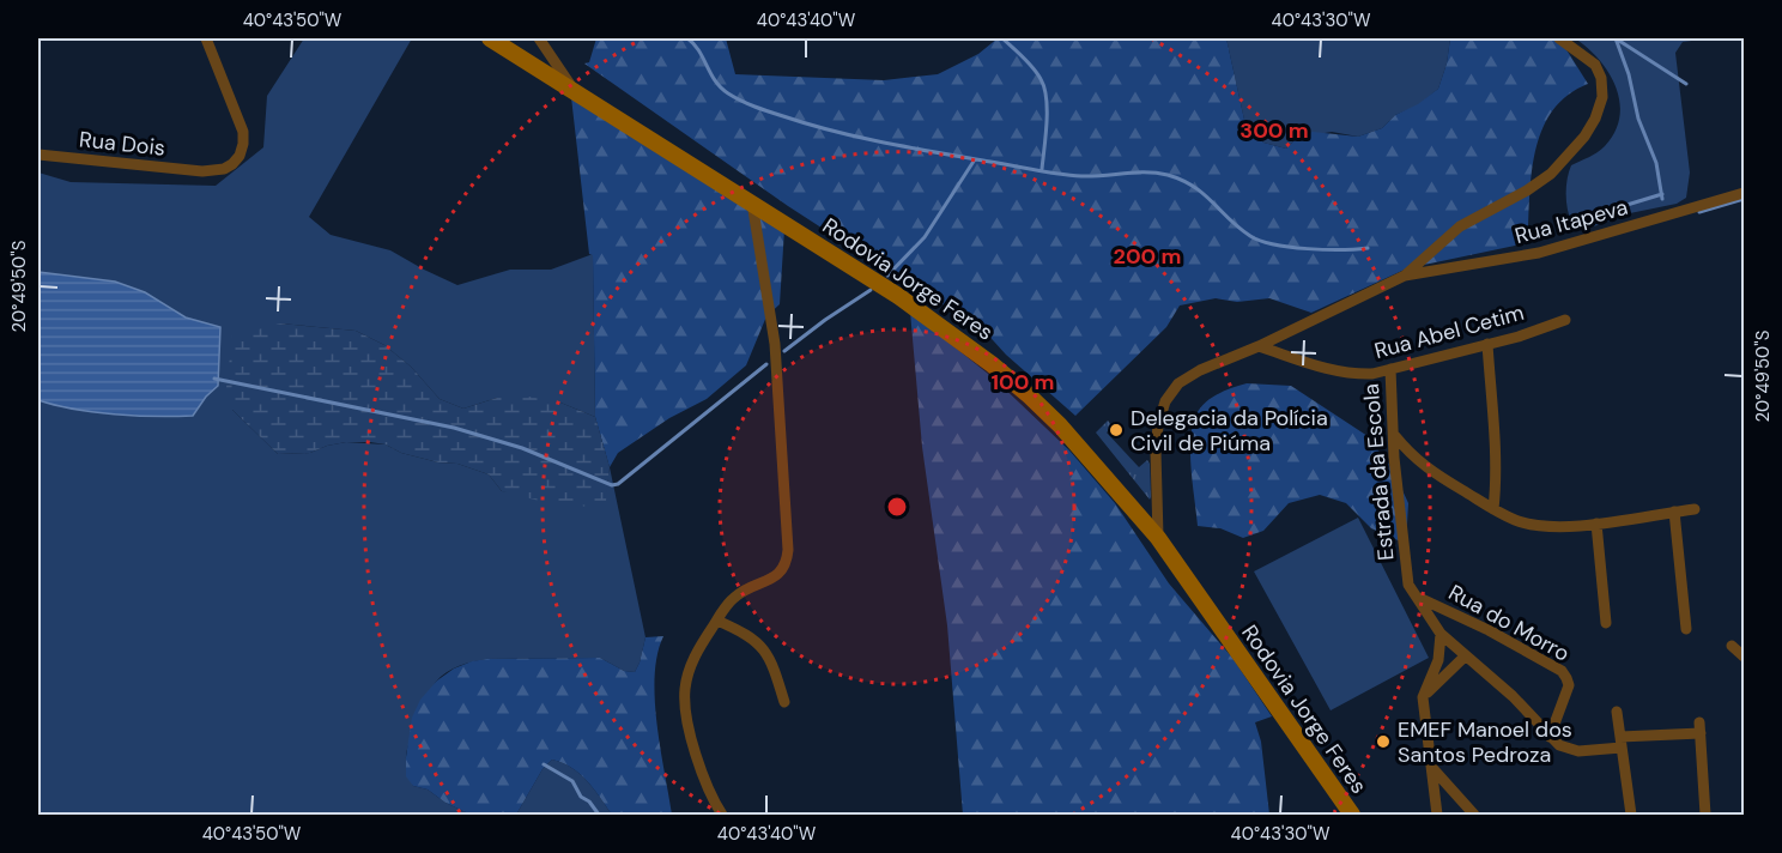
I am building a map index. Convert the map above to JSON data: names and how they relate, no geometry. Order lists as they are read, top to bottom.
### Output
{
  "streets": {
    "main road": ["Rodovia Jorge Feres"],
    "street": [
      "Rua Dois",
      "Rua Itapeva",
      "Rua Abel Cetim",
      "Estrada da Escola",
      "Rua do Morro"
    ]
  },
  "crossings": [
    ["Rua Abel Cetim", "Estrada da Escola"],
    ["Estrada da Escola", "Rua do Morro"]
  ],
  "places": ["Delegacia da Polícia Civil de Piúma", "EMEF Manoel dos Santos Pedroza"],
  "coordinates": [
    "40°43'50\"W",
    "40°43'40\"W",
    "40°43'30\"W",
    "20°49'50\"S"
  ],
  "rings": ["300 m", "200 m", "100 m"]
}
